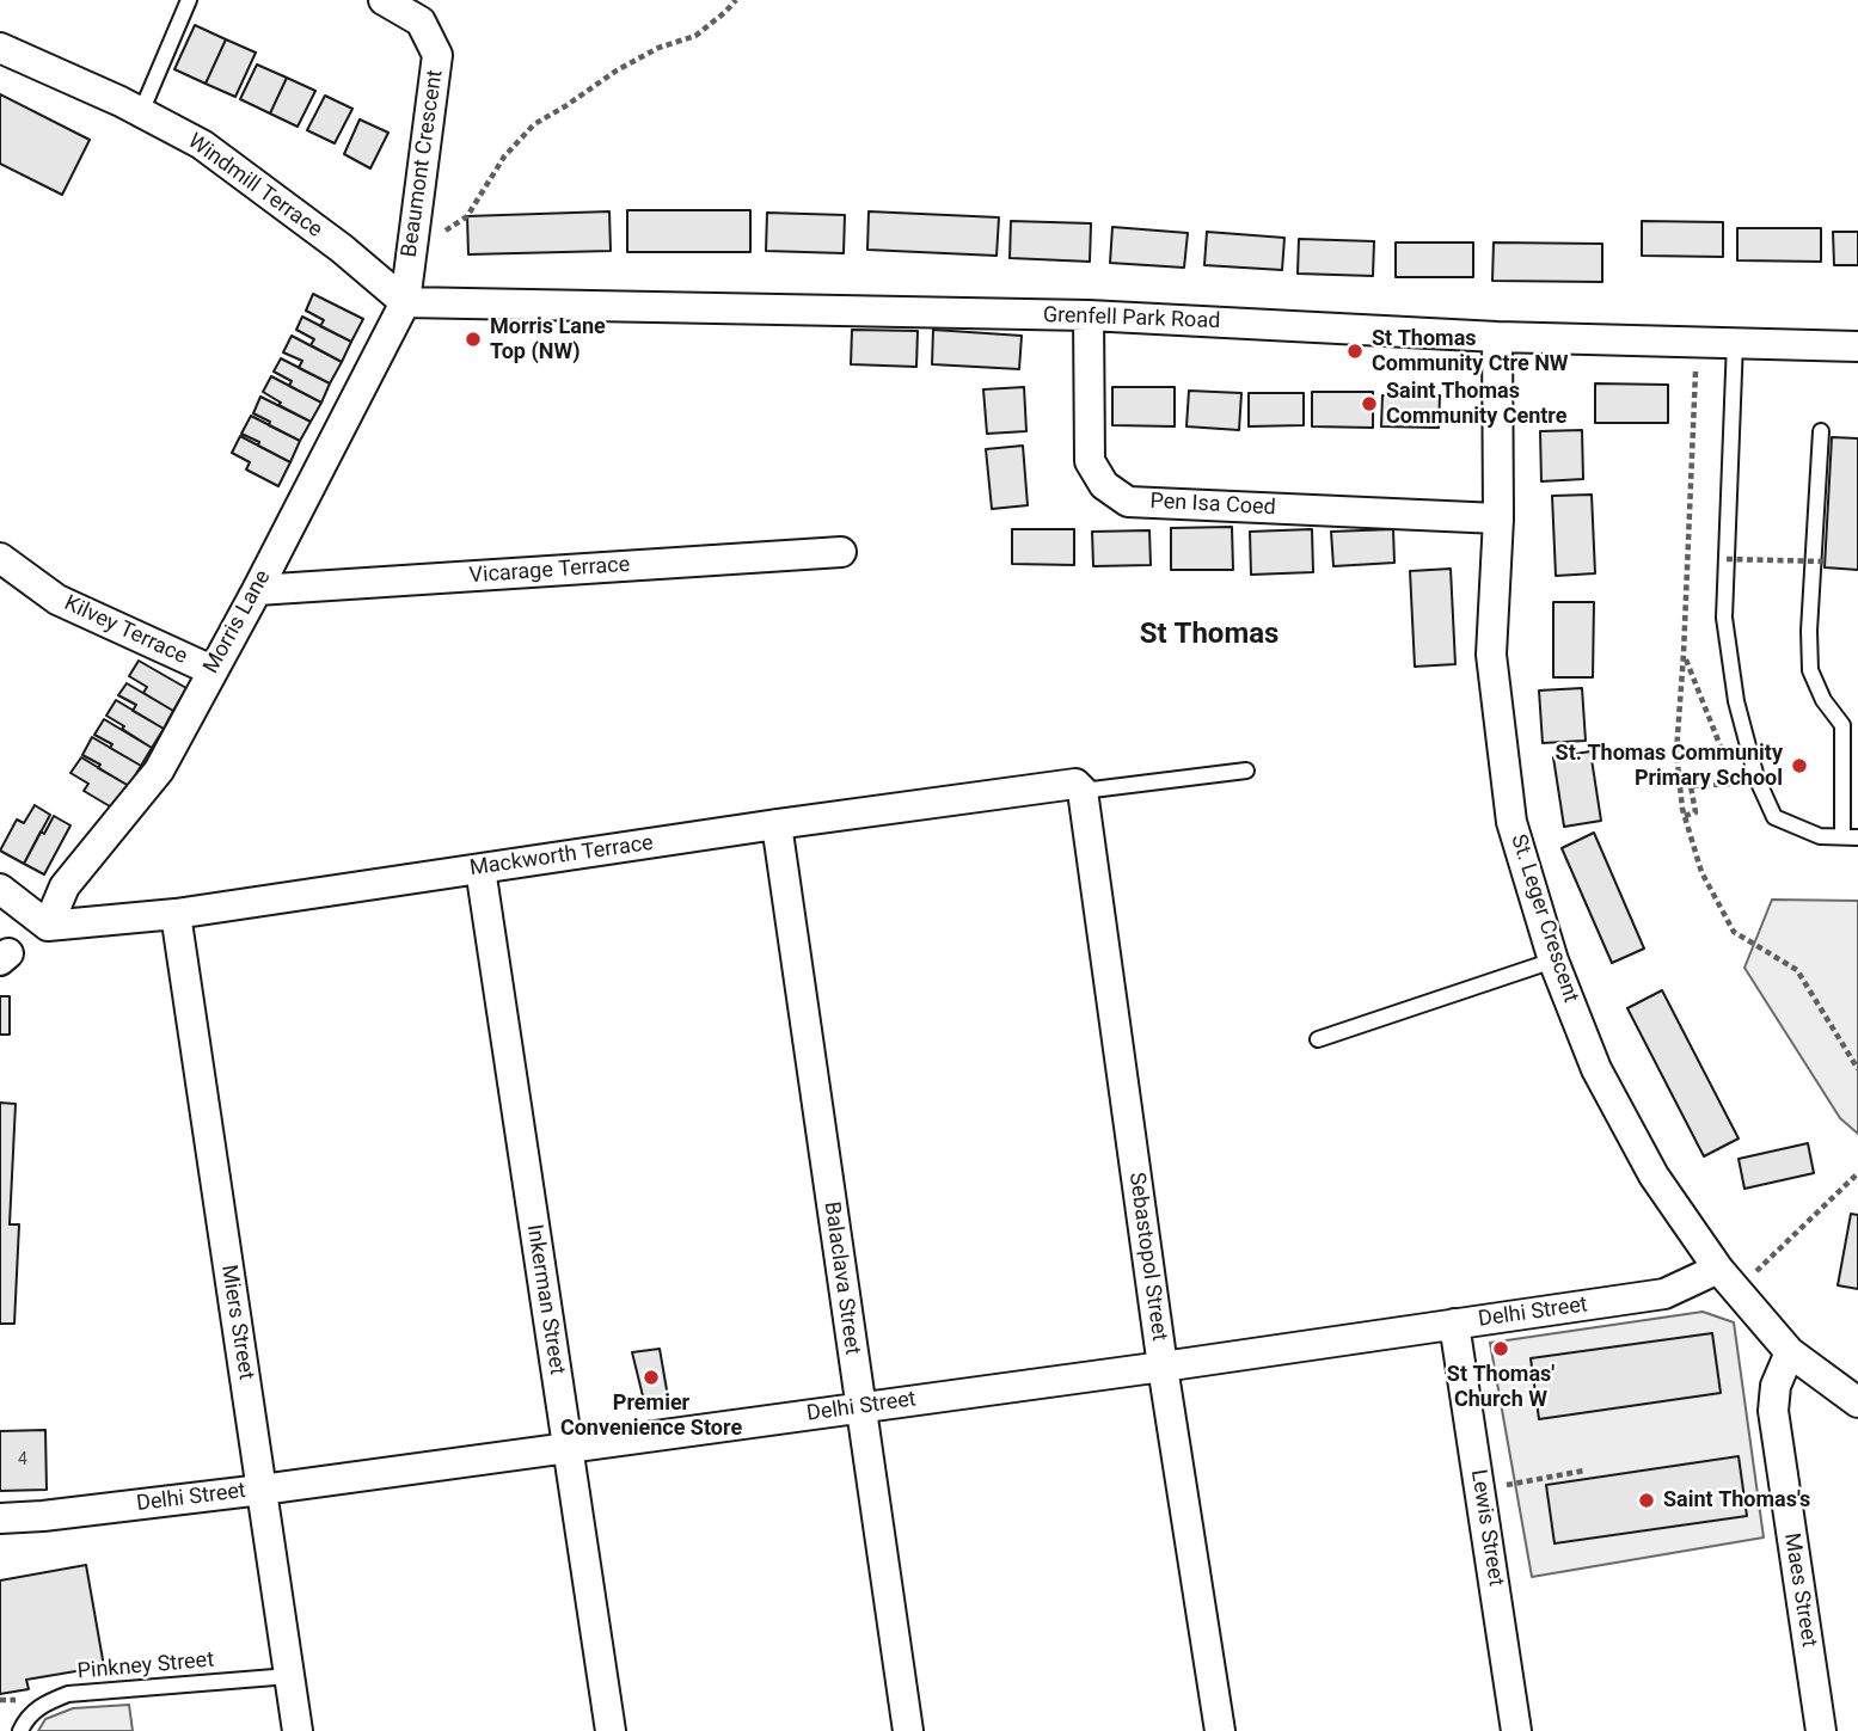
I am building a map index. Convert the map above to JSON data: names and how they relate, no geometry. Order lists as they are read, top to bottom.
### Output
{
  "streets": {
    "street": [
      "Beaumont Crescent",
      "Windmill Terrace",
      "Grenfell Park Road",
      "Pen Isa Coed",
      "Vicarage Terrace",
      "Morris Lane",
      "Kilvey Terrace",
      "Mackworth Terrace",
      "St. Leger Crescent",
      "Sebastopol Street",
      "Balaclava Street",
      "Inkerman Street",
      "Delhi Street",
      "Miers Street",
      "Lewis Street",
      "Maes Street"
    ],
    "lane": ["Pinkney Street"]
  },
  "crossings": [
    ["Beaumont Crescent", "Windmill Terrace"],
    ["Beaumont Crescent", "Grenfell Park Road"],
    ["Beaumont Crescent", "Morris Lane"],
    ["Windmill Terrace", "Grenfell Park Road"],
    ["Windmill Terrace", "Morris Lane"],
    ["Grenfell Park Road", "Pen Isa Coed"],
    ["Grenfell Park Road", "Morris Lane"],
    ["Grenfell Park Road", "St. Leger Crescent"],
    ["Pen Isa Coed", "St. Leger Crescent"],
    ["Vicarage Terrace", "Morris Lane"],
    ["Morris Lane", "Kilvey Terrace"],
    ["Morris Lane", "Mackworth Terrace"],
    ["Mackworth Terrace", "Sebastopol Street"],
    ["Mackworth Terrace", "Balaclava Street"],
    ["Mackworth Terrace", "Inkerman Street"],
    ["Mackworth Terrace", "Miers Street"],
    ["St. Leger Crescent", "Delhi Street"],
    ["St. Leger Crescent", "Maes Street"],
    ["Sebastopol Street", "Delhi Street"],
    ["Balaclava Street", "Delhi Street"],
    ["Inkerman Street", "Delhi Street"],
    ["Delhi Street", "Miers Street"],
    ["Delhi Street", "Lewis Street"],
    ["Miers Street", "Pinkney Street"]
  ],
  "districts": ["St Thomas"],
  "places": [
    "Morris Lane Top (NW)",
    "St Thomas Community Ctre NW",
    "Saint Thomas Community Centre",
    "St. Thomas Community Primary School",
    "St Thomas' Church W",
    "Premier Convenience Store",
    "Saint Thomas's"
  ],
  "house_numbers": ["4"]
}
